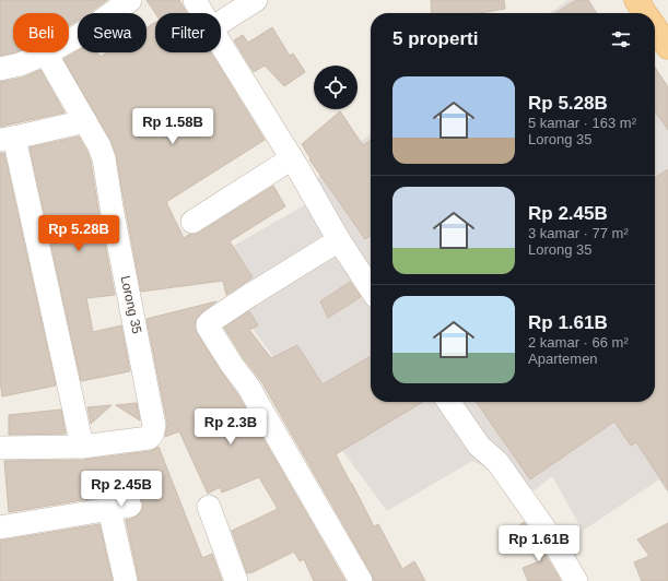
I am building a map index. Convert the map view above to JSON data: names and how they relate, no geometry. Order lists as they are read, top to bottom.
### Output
{
  "streets": {
    "street": ["Lorong 35"]
  },
  "page": {
    "chip": ["Beli", "Sewa", "Filter"],
    "heading": "5 properti",
    "list": [
      {
        "name": "Rp 5.28B",
        "note": "5 kamar · 163 m² · Lorong 35"
      },
      {
        "name": "Rp 2.45B",
        "note": "3 kamar · 77 m² · Lorong 35"
      },
      {
        "name": "Rp 1.61B",
        "note": "2 kamar · 66 m² · Apartemen"
      }
    ],
    "price": [
      "Rp 1.58B",
      "Rp 5.28B",
      "Rp 2.3B",
      "Rp 2.45B",
      "Rp 1.61B"
    ]
  }
}
